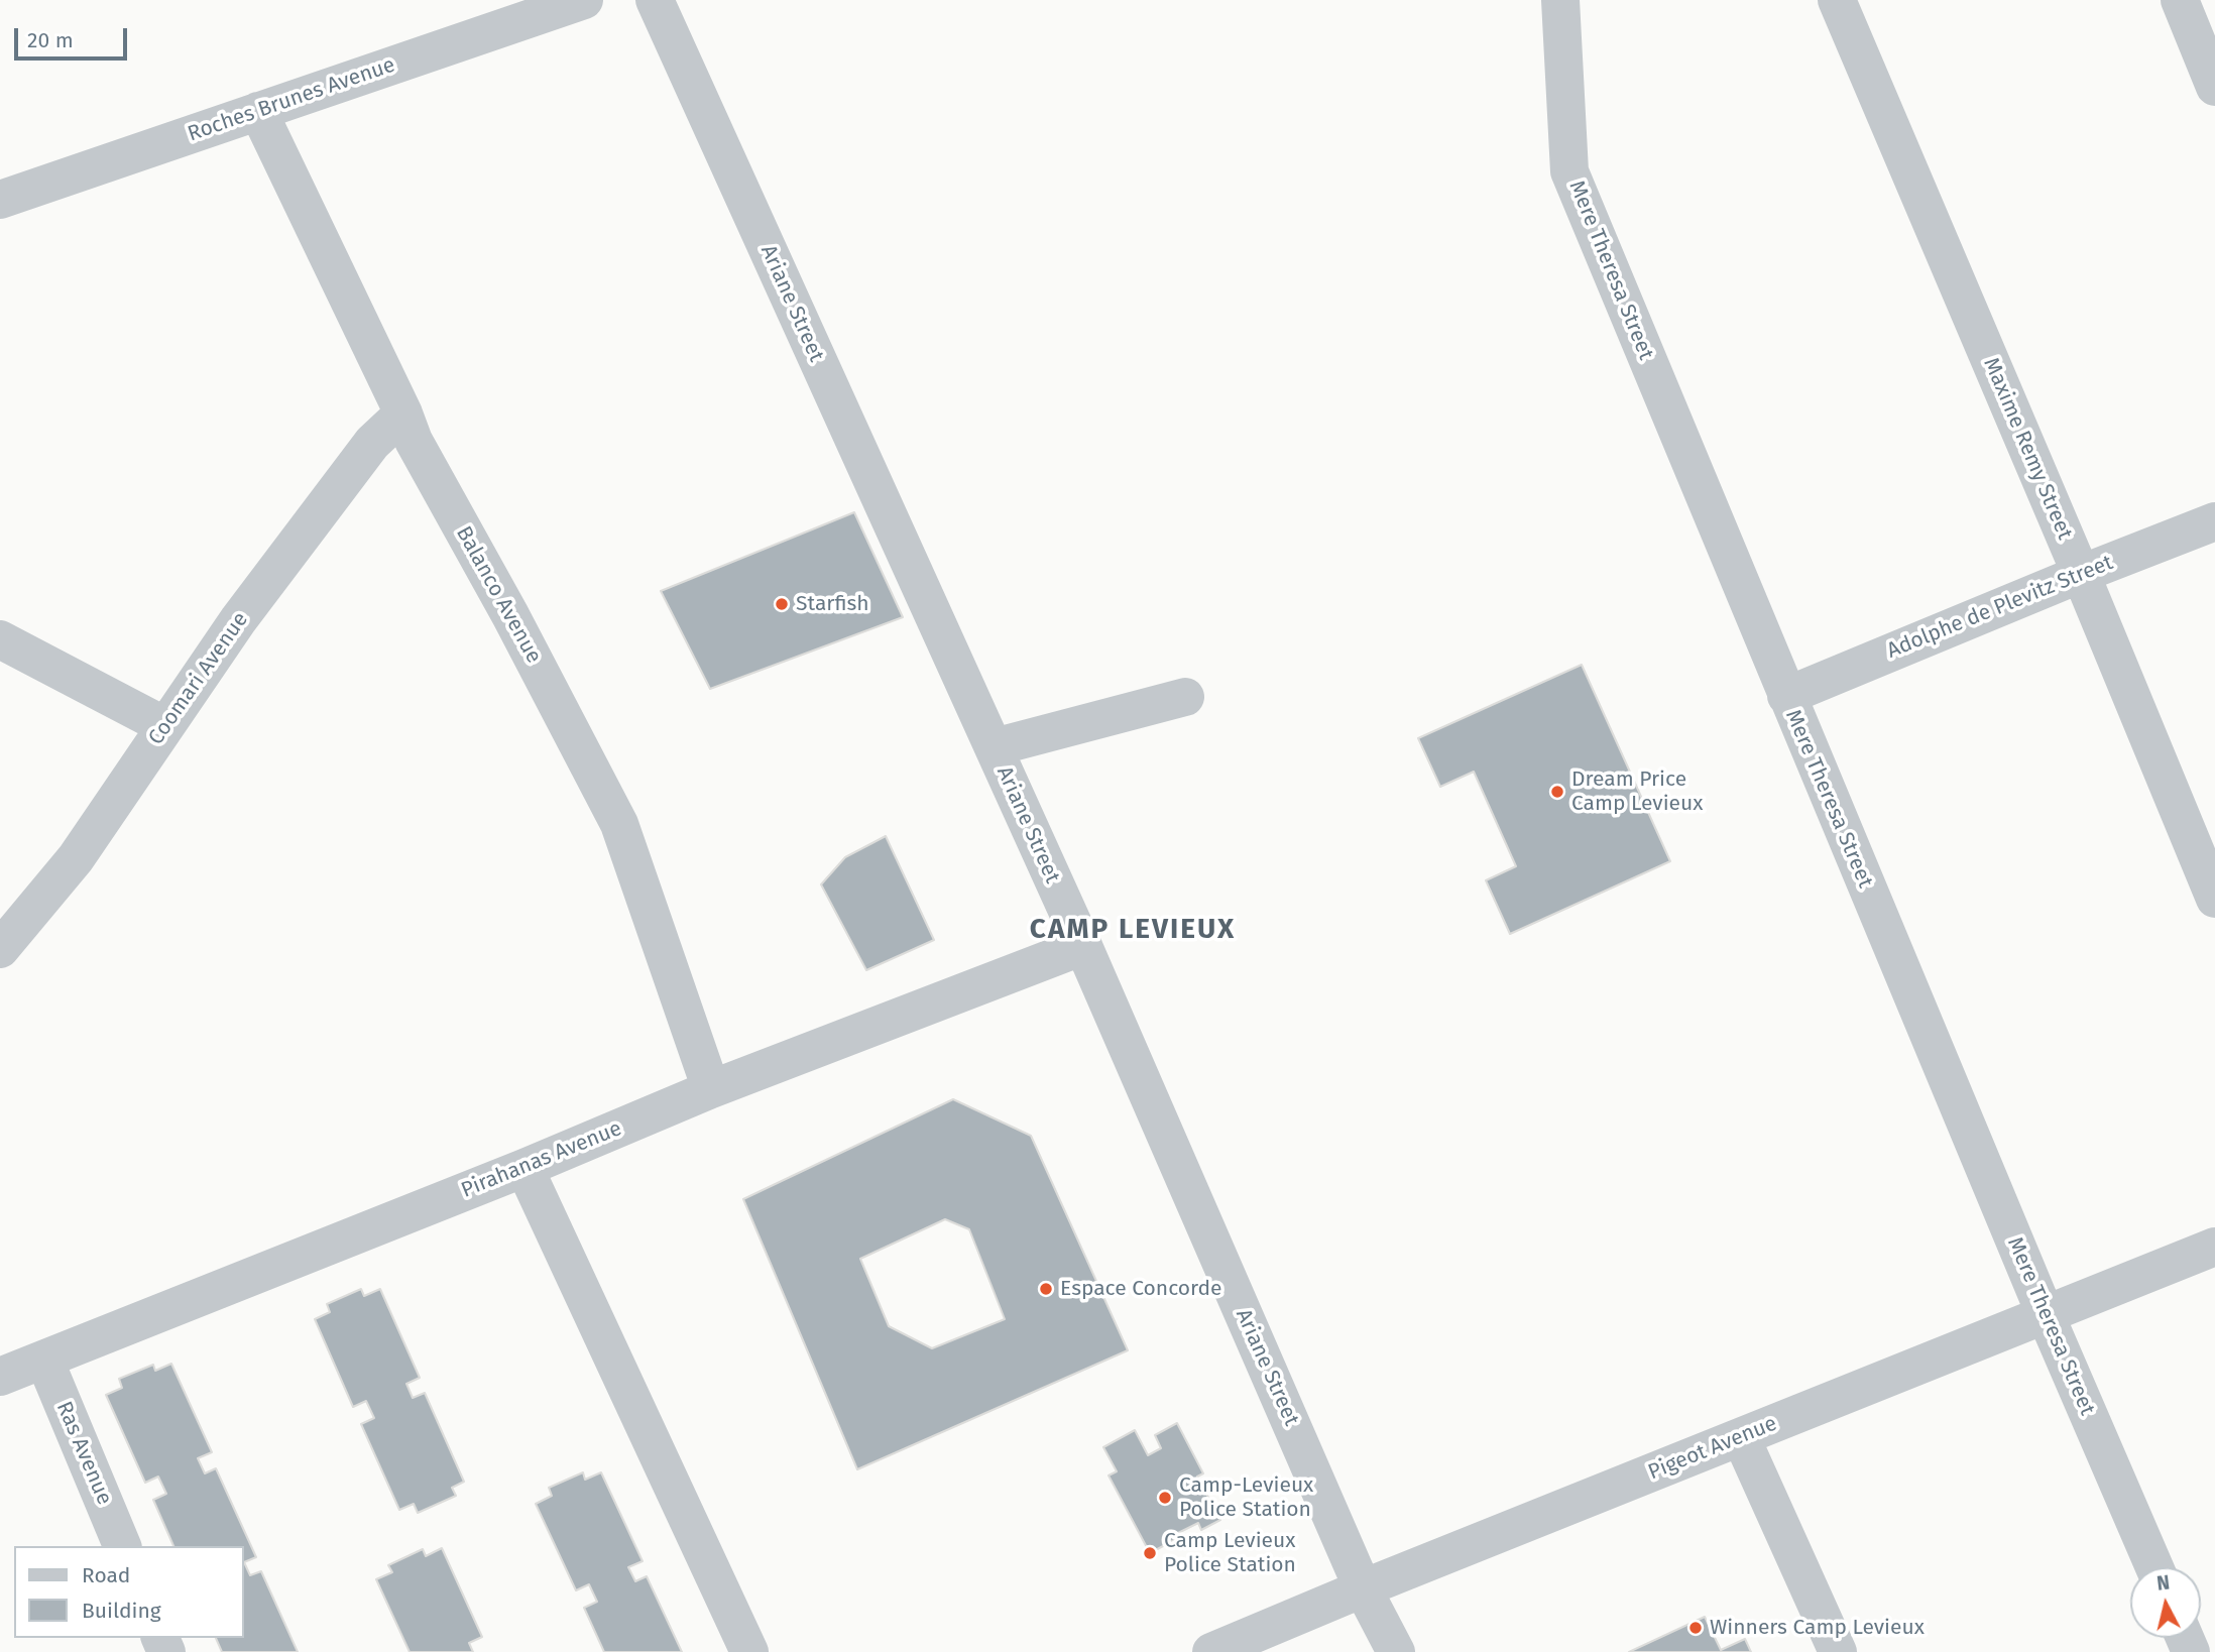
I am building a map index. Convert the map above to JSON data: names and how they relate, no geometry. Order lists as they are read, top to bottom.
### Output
{
  "streets": {
    "street": [
      "Roches Brunes Avenue",
      "Mere Theresa Street",
      "Ariane Street",
      "Maxime Remy Street",
      "Balanco Avenue",
      "Adolphe de Plevitz Street",
      "Coomari Avenue",
      "Pirahanas Avenue",
      "Pigeot Avenue",
      "Ras Avenue"
    ]
  },
  "crossings": [
    ["Roches Brunes Avenue", "Balanco Avenue"],
    ["Mere Theresa Street", "Adolphe de Plevitz Street"],
    ["Mere Theresa Street", "Pigeot Avenue"],
    ["Ariane Street", "Pirahanas Avenue"],
    ["Ariane Street", "Pigeot Avenue"],
    ["Maxime Remy Street", "Adolphe de Plevitz Street"],
    ["Balanco Avenue", "Coomari Avenue"],
    ["Balanco Avenue", "Pirahanas Avenue"],
    ["Pirahanas Avenue", "Ras Avenue"]
  ],
  "districts": ["CAMP LEVIEUX"],
  "places": [
    "Starfish",
    "Dream Price Camp Levieux",
    "Espace Concorde",
    "Camp-Levieux Police Station",
    "Camp Levieux Police Station",
    "Winners Camp Levieux"
  ],
  "legend": ["Road", "Building"],
  "scale_bar": "20 m",
  "north": "top"
}
